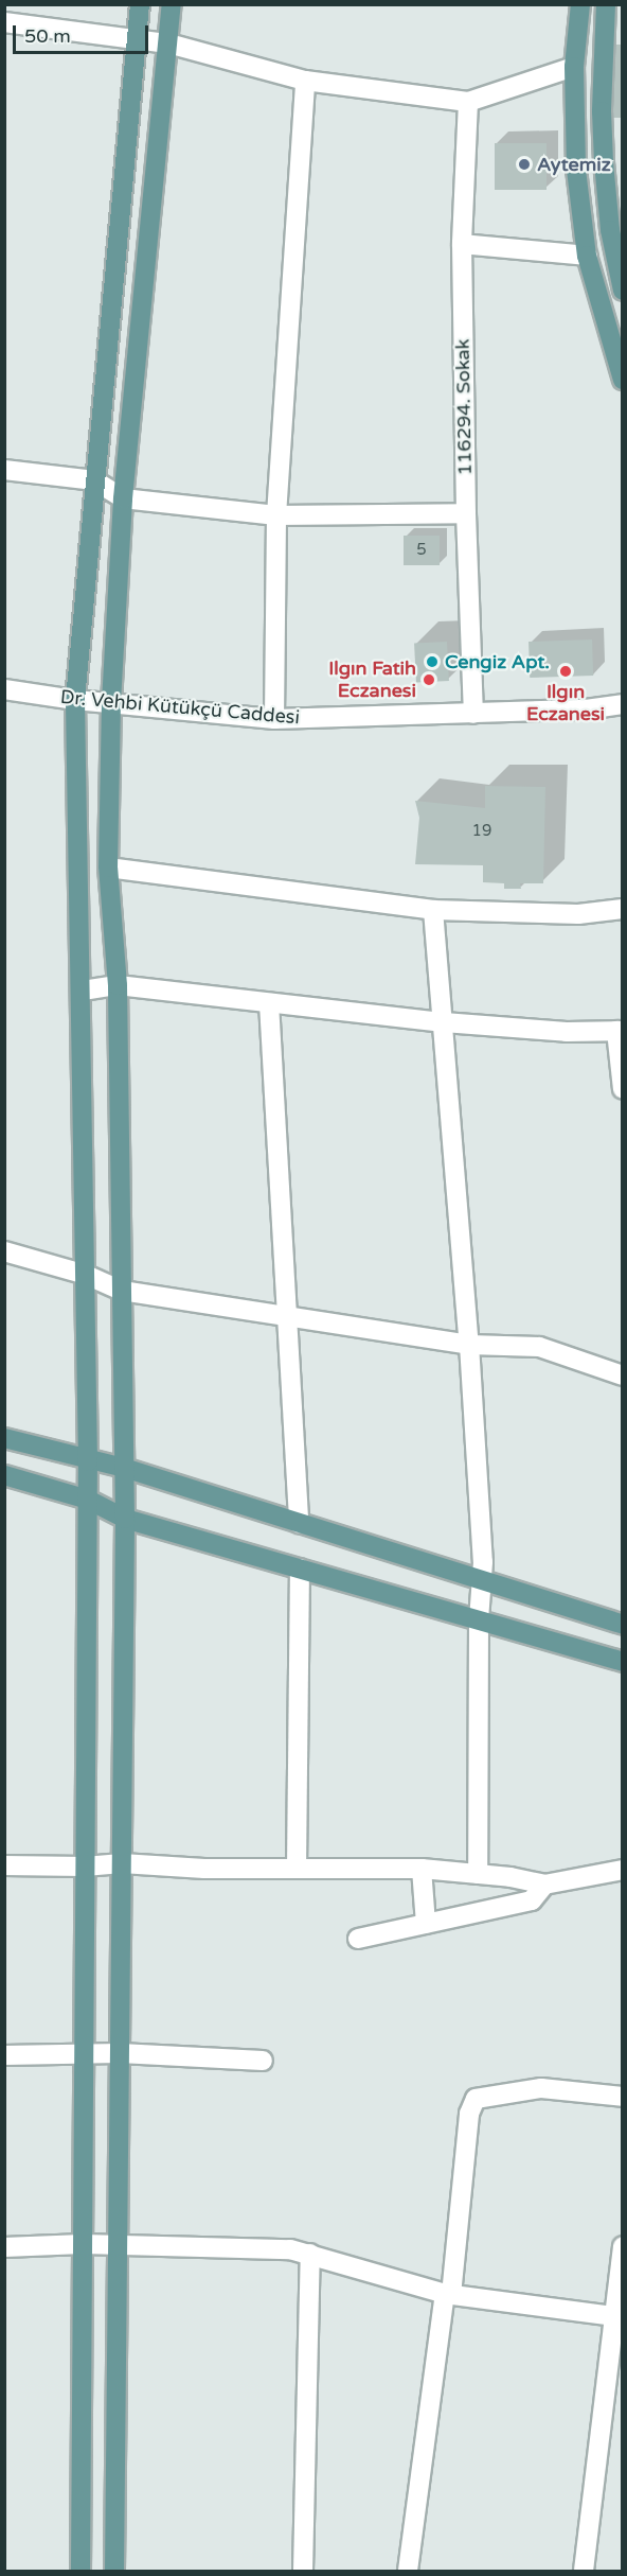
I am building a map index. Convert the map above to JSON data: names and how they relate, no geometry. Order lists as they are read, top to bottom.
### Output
{
  "streets": {
    "street": ["116294. Sokak", "Dr. Vehbi Kütükçü Caddesi"]
  },
  "crossings": [
    ["116294. Sokak", "Dr. Vehbi Kütükçü Caddesi"]
  ],
  "places": [
    "Aytemiz",
    "Cengiz Apt.",
    "Ilgın Eczanesi",
    "Ilgın Fatih Eczanesi"
  ],
  "house_numbers": ["5", "19"],
  "scale_bar": "50 m"
}
